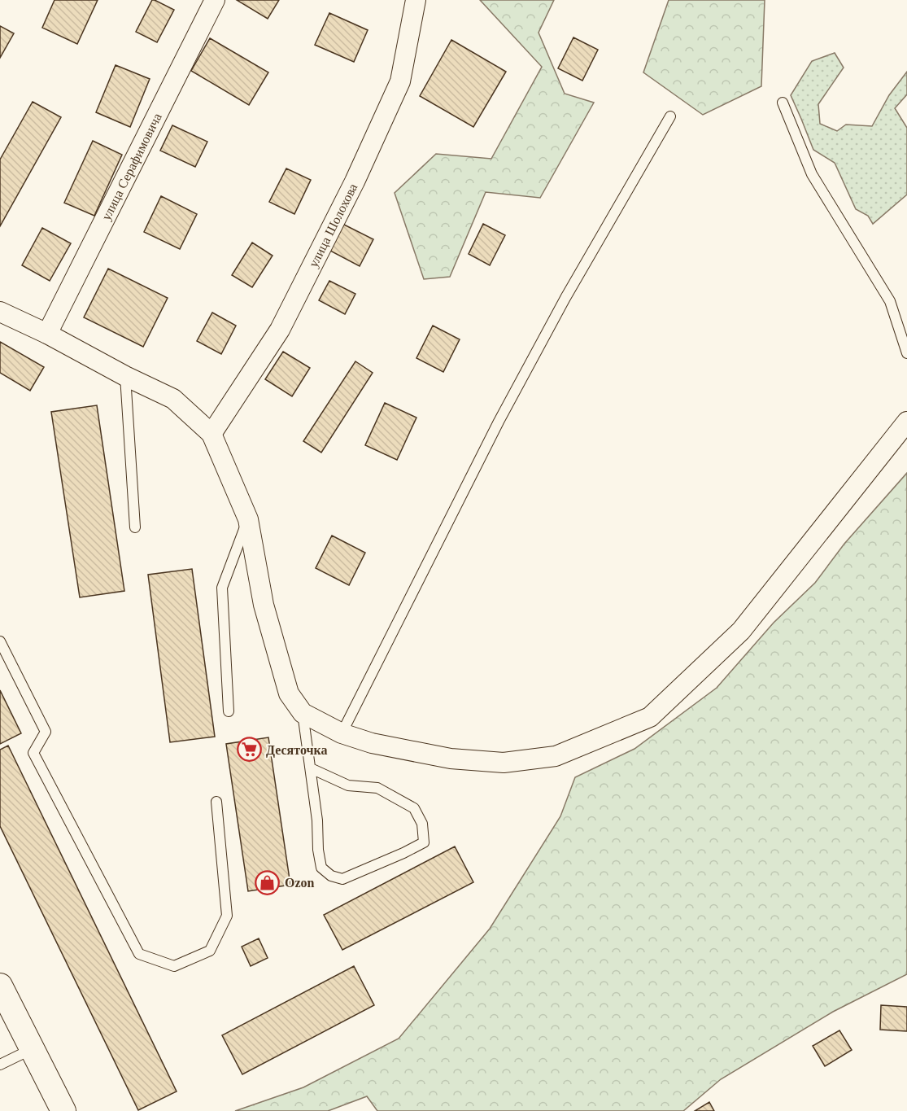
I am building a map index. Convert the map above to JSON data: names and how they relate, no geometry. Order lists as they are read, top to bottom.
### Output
{
  "streets": {
    "street": ["улица Серафимовича", "улица Шолохова"]
  },
  "places": {
    "supermarket": ["Десяточка"],
    "shop": ["Ozon"]
  }
}
